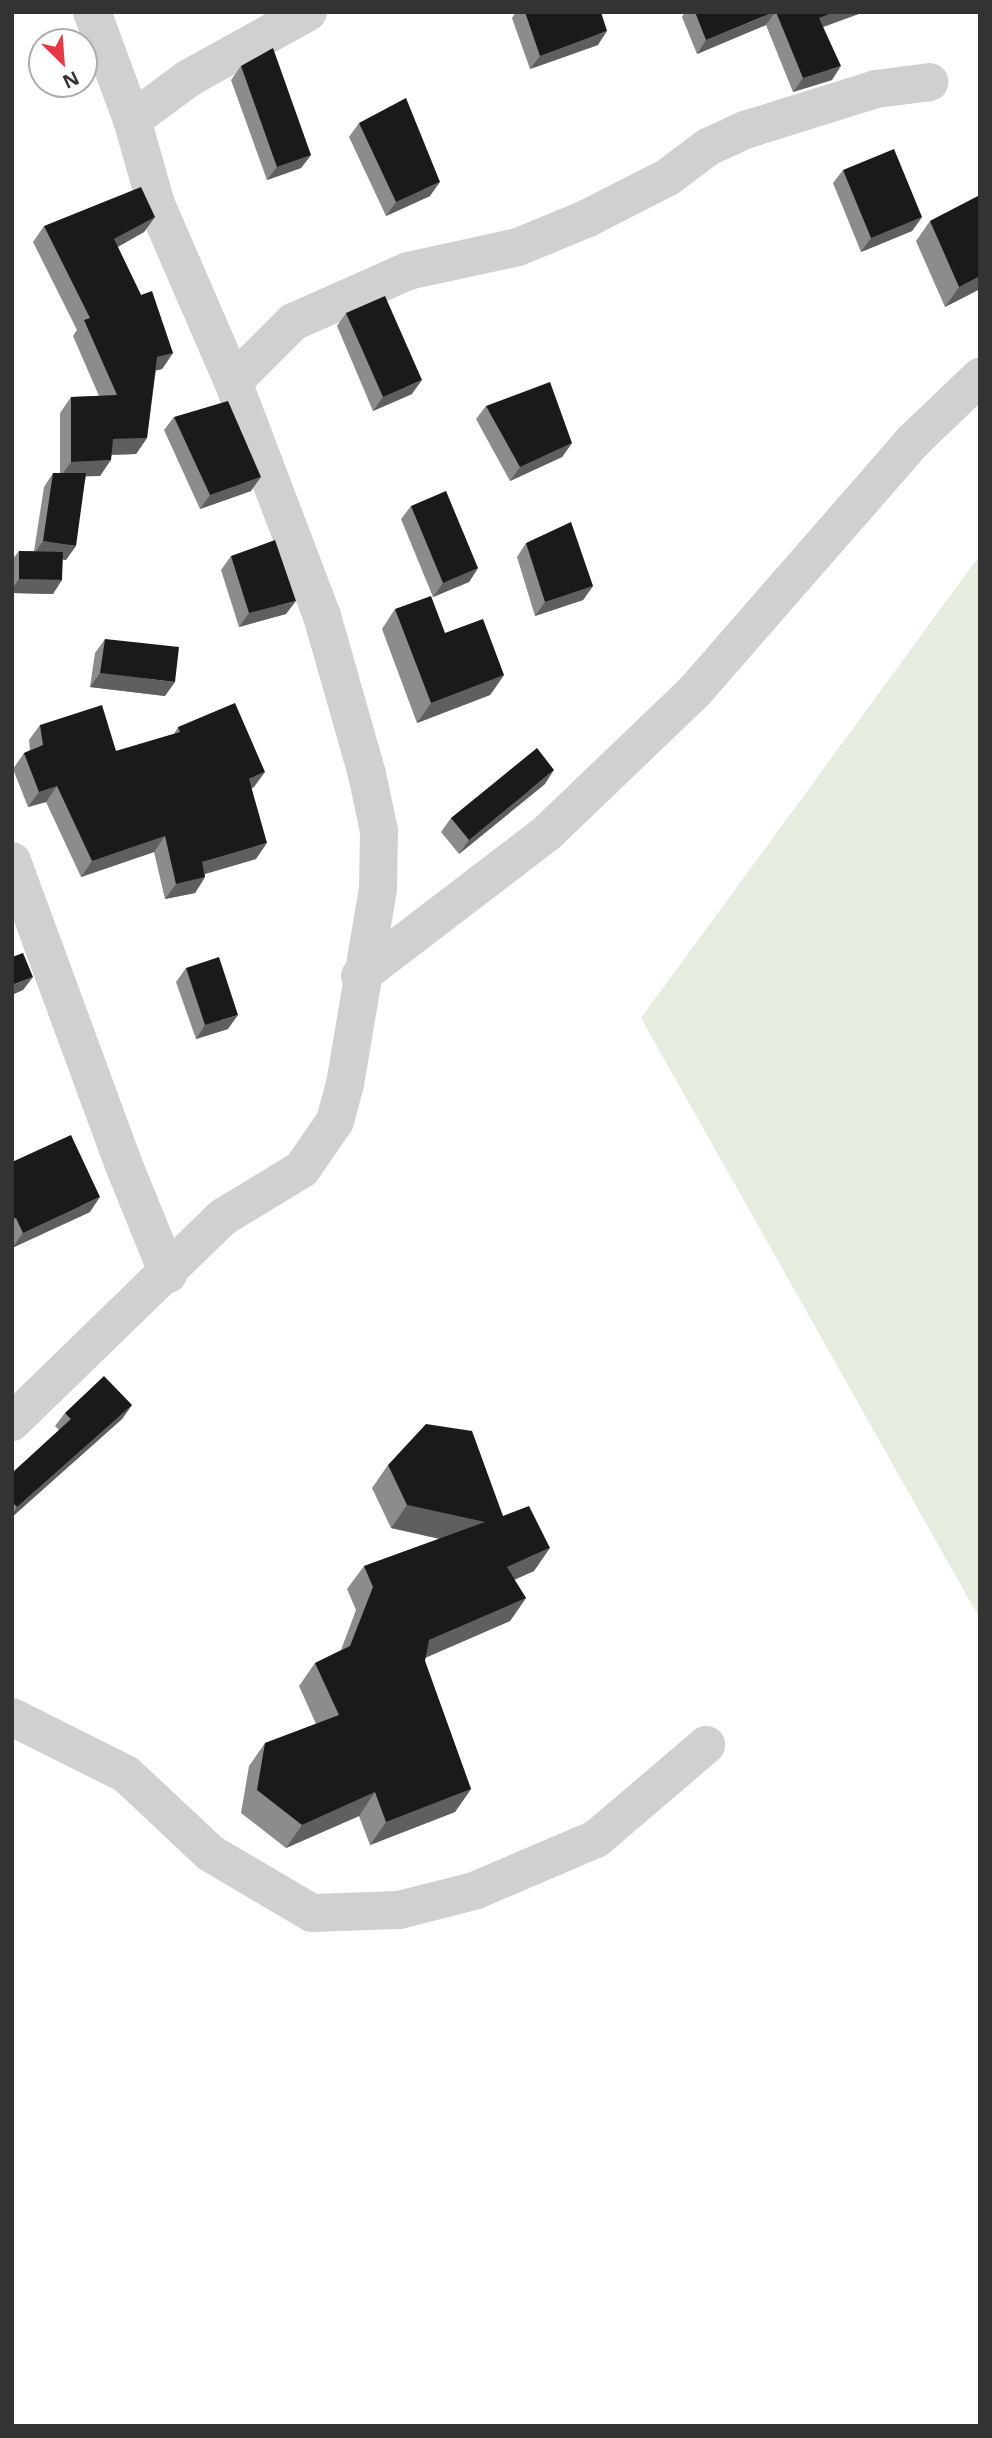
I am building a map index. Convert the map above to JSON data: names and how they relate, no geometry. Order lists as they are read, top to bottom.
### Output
{
  "north": "bottom right"
}
